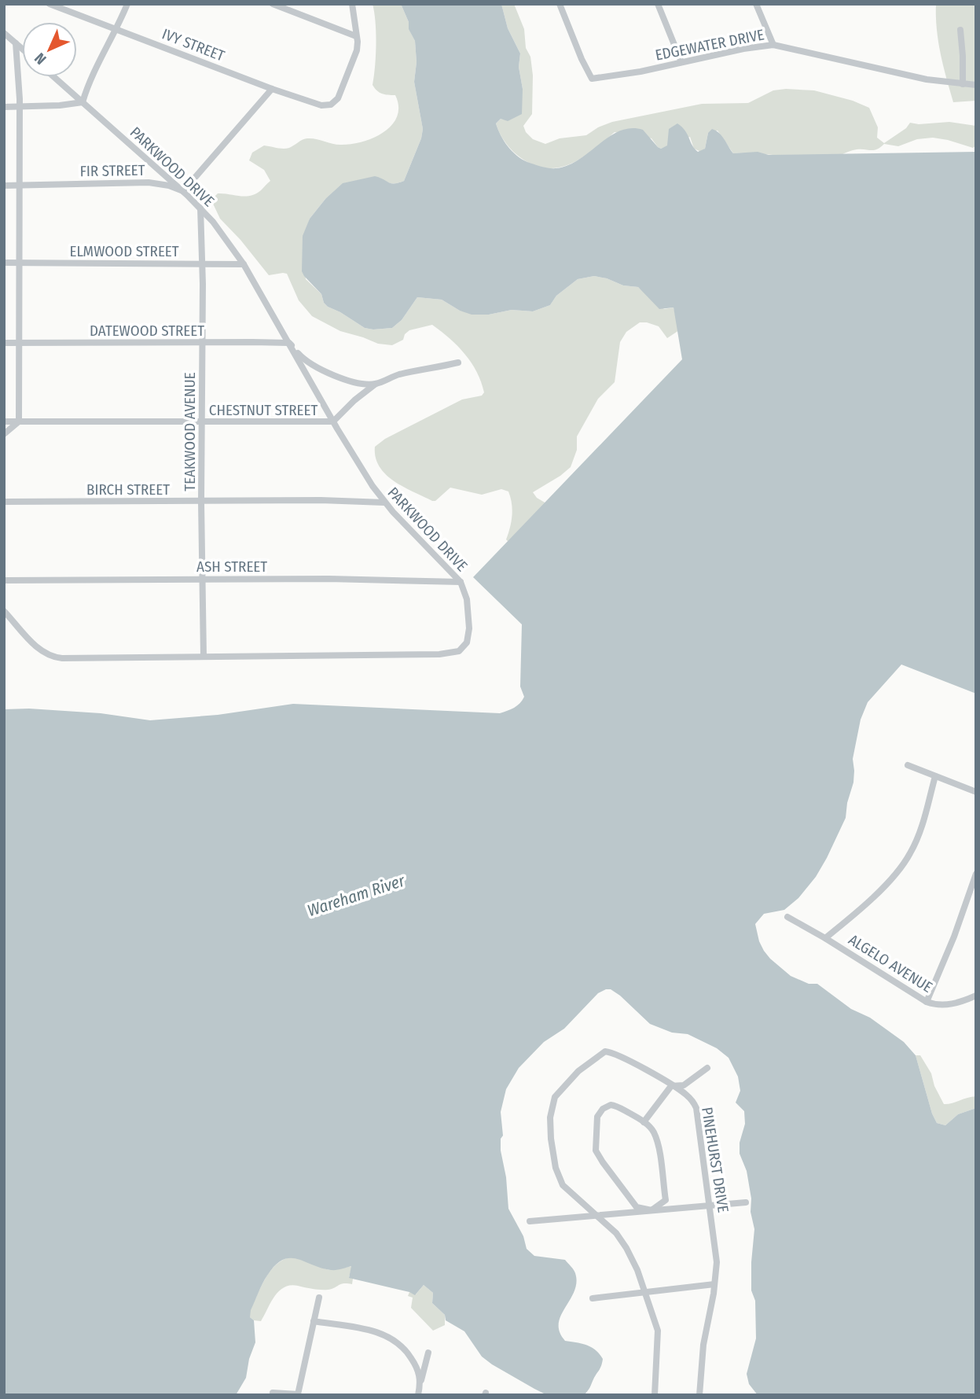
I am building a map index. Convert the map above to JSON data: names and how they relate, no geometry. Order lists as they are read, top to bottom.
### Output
{
  "streets": {
    "street": [
      "IVY STREET",
      "EDGEWATER DRIVE",
      "PARKWOOD DRIVE",
      "FIR STREET",
      "ELMWOOD STREET",
      "DATEWOOD STREET",
      "CHESTNUT STREET",
      "TEAKWOOD AVENUE",
      "BIRCH STREET",
      "ASH STREET",
      "ALGELO AVENUE",
      "PINEHURST DRIVE"
    ]
  },
  "crossings": [
    ["PARKWOOD DRIVE", "FIR STREET"],
    ["PARKWOOD DRIVE", "ELMWOOD STREET"],
    ["PARKWOOD DRIVE", "DATEWOOD STREET"],
    ["PARKWOOD DRIVE", "CHESTNUT STREET"],
    ["PARKWOOD DRIVE", "TEAKWOOD AVENUE"],
    ["PARKWOOD DRIVE", "BIRCH STREET"],
    ["PARKWOOD DRIVE", "ASH STREET"],
    ["ELMWOOD STREET", "TEAKWOOD AVENUE"],
    ["DATEWOOD STREET", "TEAKWOOD AVENUE"],
    ["CHESTNUT STREET", "TEAKWOOD AVENUE"],
    ["TEAKWOOD AVENUE", "BIRCH STREET"],
    ["TEAKWOOD AVENUE", "ASH STREET"]
  ],
  "water": ["Wareham River"],
  "north": "bottom left"
}
